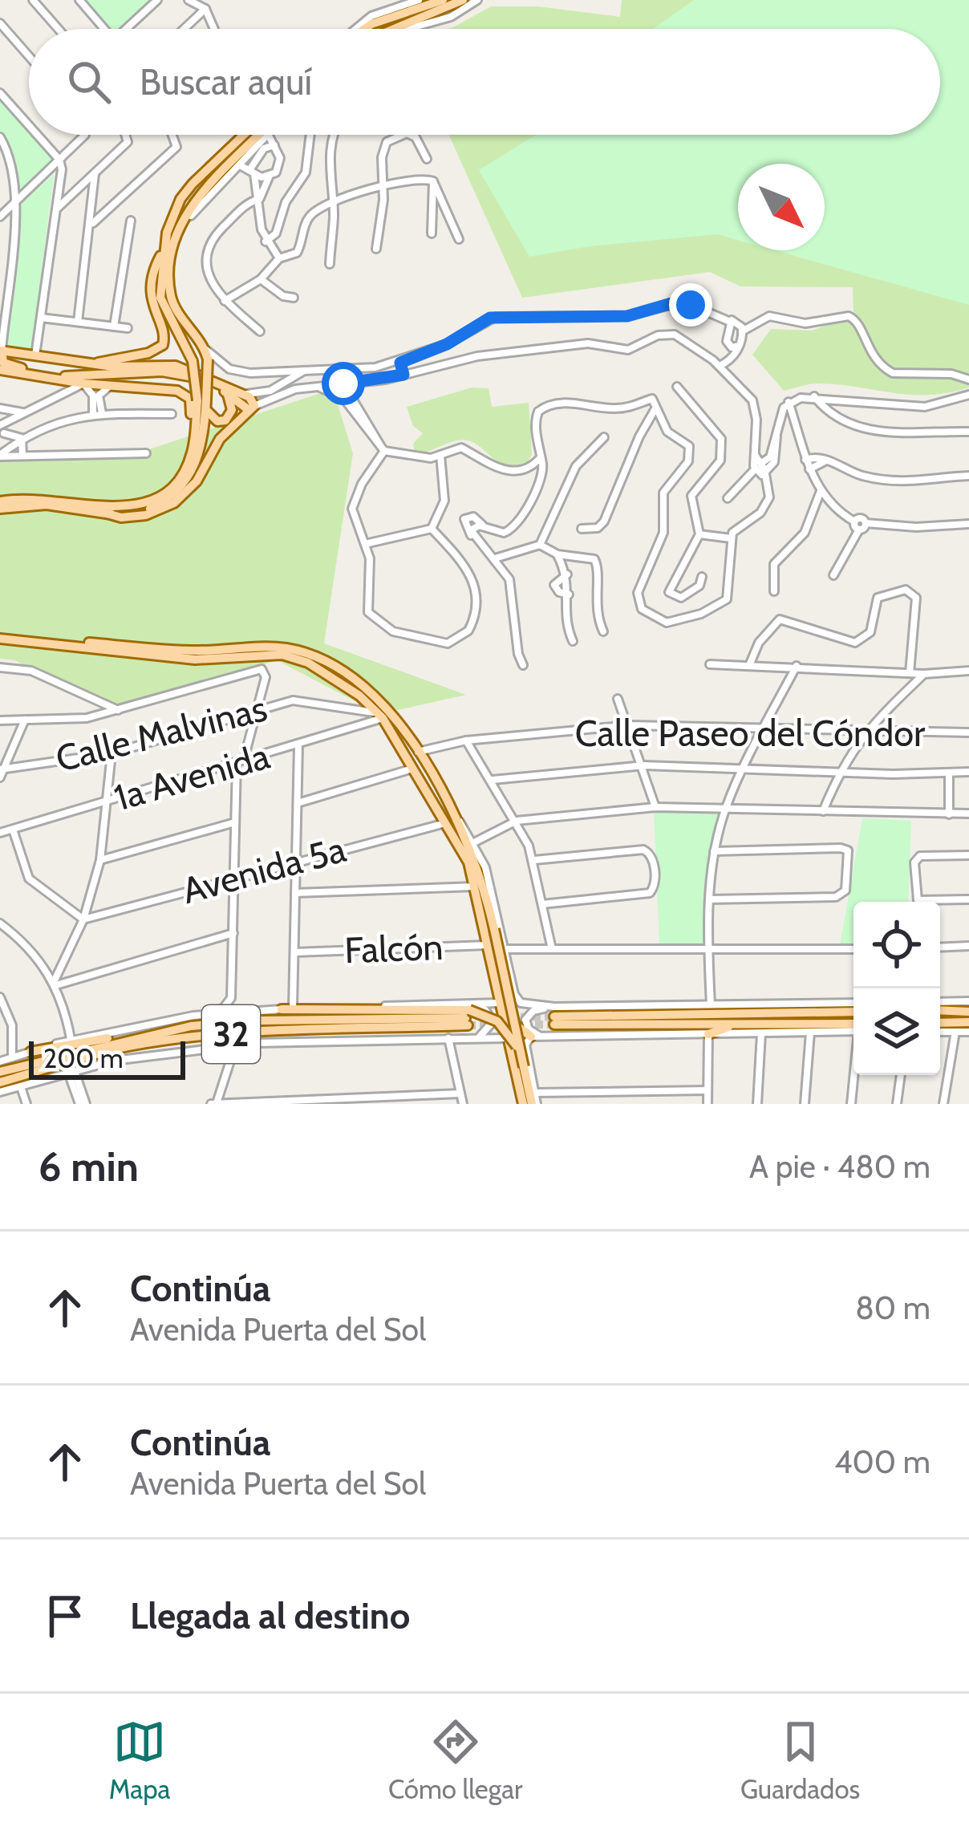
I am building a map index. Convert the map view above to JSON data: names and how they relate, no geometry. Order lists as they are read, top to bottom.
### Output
{
  "streets": {
    "main road": ["32"],
    "street": [
      "Calle Malvinas",
      "Calle Paseo del Cóndor",
      "1a Avenida",
      "Avenida 5a",
      "Falcón"
    ]
  },
  "crossings": [
    ["Calle Malvinas", "1a Avenida"]
  ],
  "scale_bar": "200 m",
  "north": "bottom right",
  "page": {
    "search": "Buscar aquí",
    "scale": "200 m",
    "heading": ["6 min", "A pie · 480 m"],
    "list": [
      ["Continúa", "Avenida Puerta del Sol", "80 m"],
      ["Continúa", "Avenida Puerta del Sol", "400 m"],
      "Llegada al destino"
    ],
    "nav": ["Mapa", "Cómo llegar", "Guardados"]
  }
}
